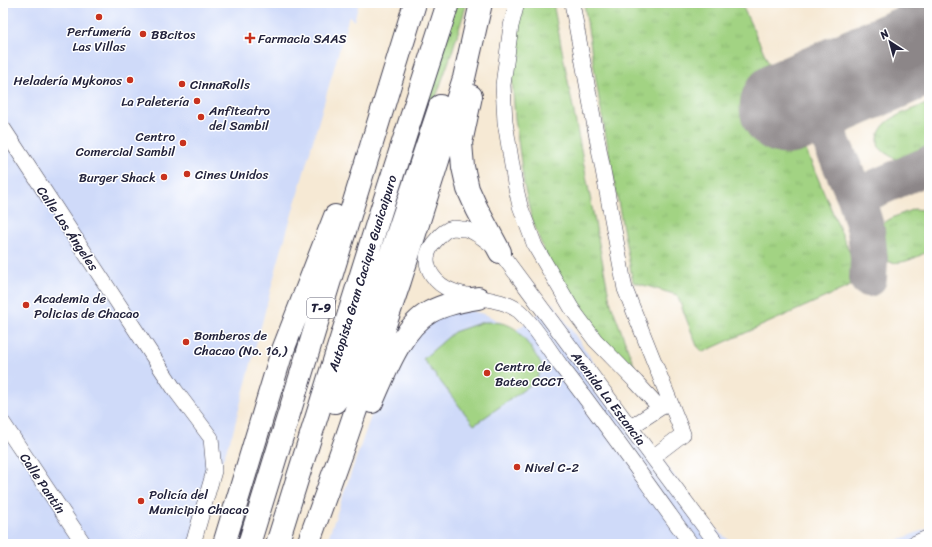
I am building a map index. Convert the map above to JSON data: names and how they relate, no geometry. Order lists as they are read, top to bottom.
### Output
{
  "streets": {
    "highway": ["Autopista Gran Cacique Guaicaipuro", "T-9"],
    "street": ["Calle Los Ángeles", "Avenida La Estancia", "Calle Pantín"]
  },
  "places": {
    "other": [
      "Perfumería Las Villas",
      "BBcitos",
      "Heladería Mykonos",
      "CinnaRolls",
      "La Paletería",
      "Anfiteatro del Sambil",
      "Centro Comercial Sambil",
      "Cines Unidos",
      "Burger Shack",
      "Academia de Policias de Chacao",
      "Bomberos de Chacao (No. 16,)",
      "Centro de Bateo CCCT",
      "Nivel C-2",
      "Policía del Municipio Chacao"
    ],
    "health": ["Farmacia SAAS"]
  },
  "north": "top left"
}
